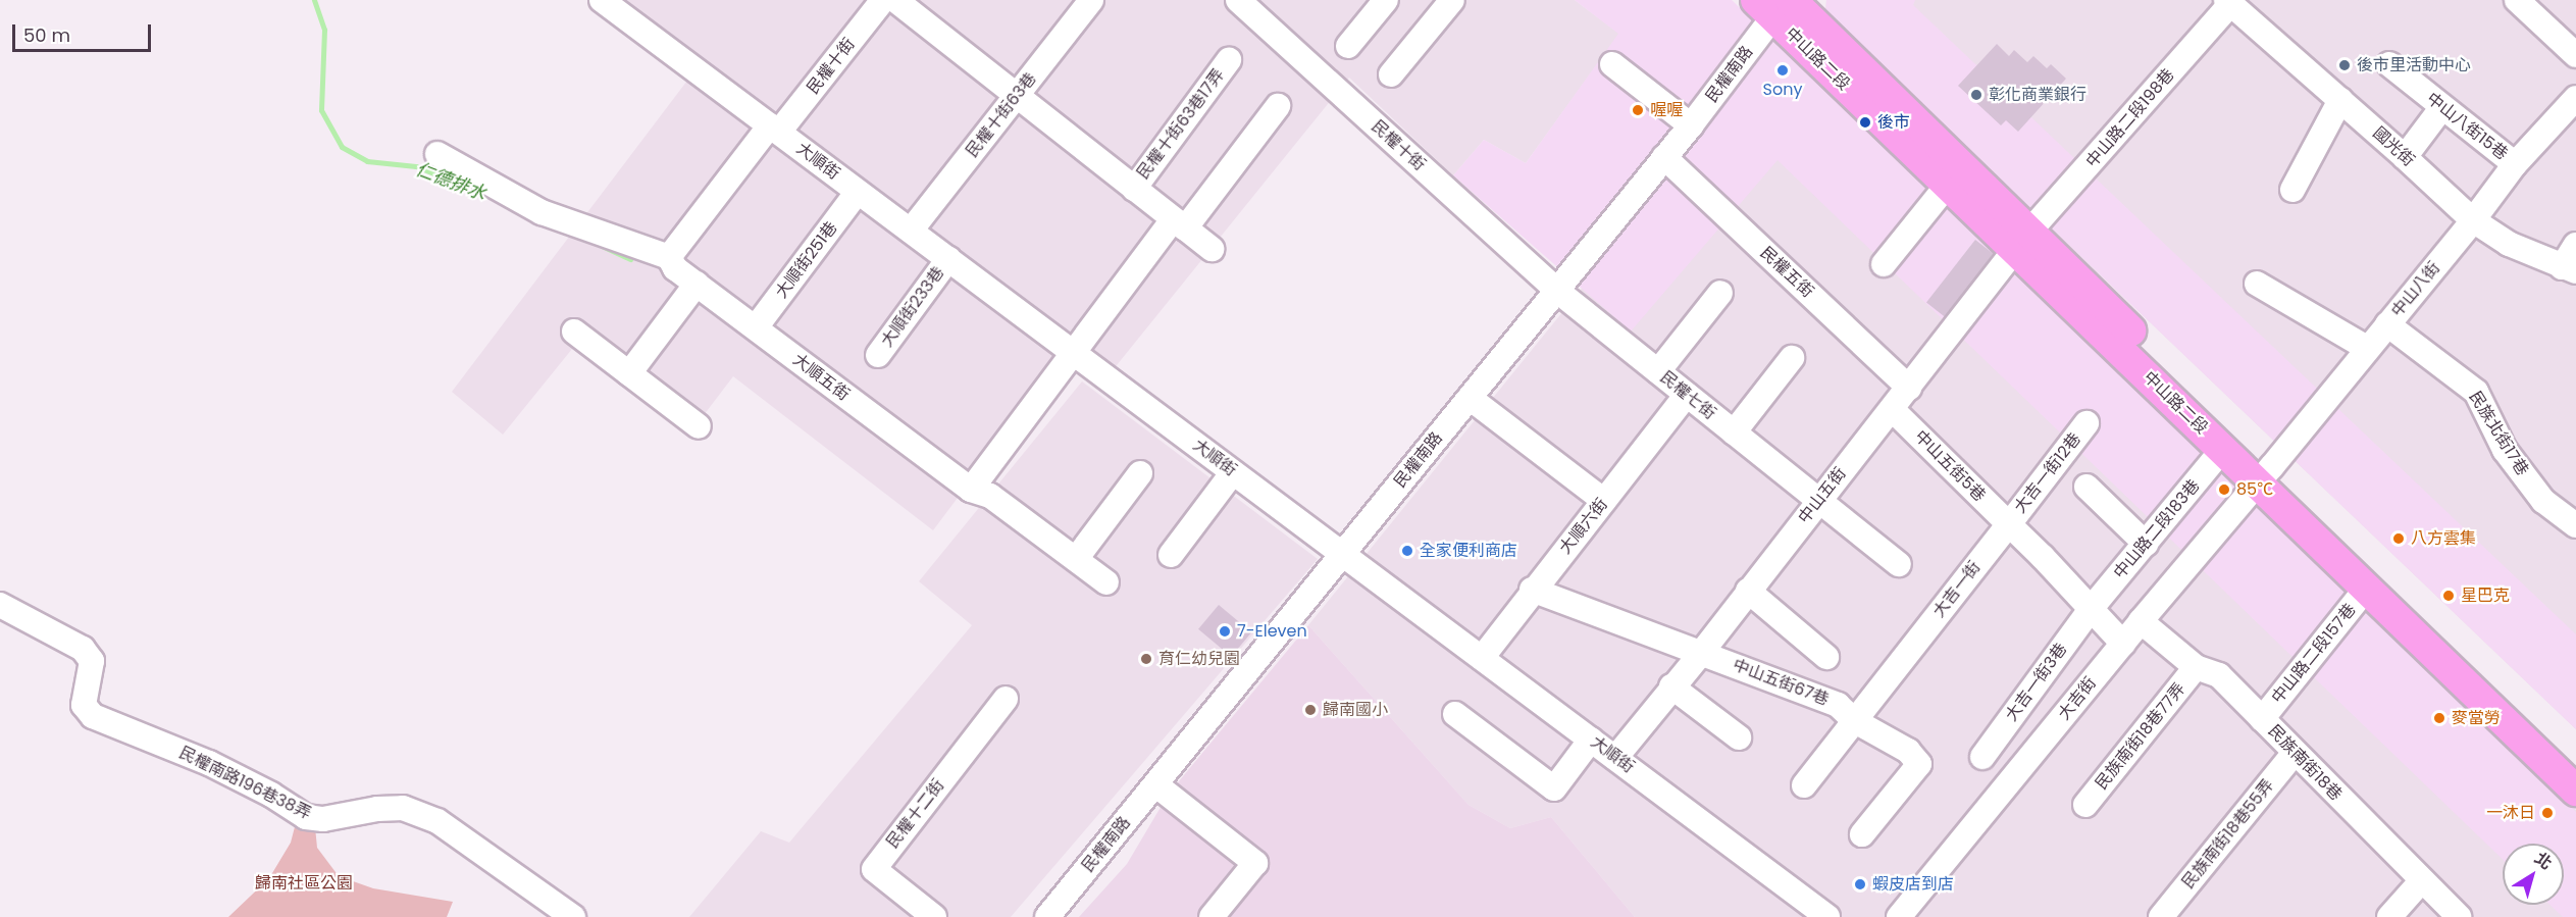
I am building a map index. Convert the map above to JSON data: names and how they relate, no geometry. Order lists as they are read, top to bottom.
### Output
{
  "streets": {
    "main road": ["中山路二段"],
    "street": [
      "民權十街",
      "民權南路",
      "民權十街63巷",
      "中山路二段198巷",
      "民權十街63巷17弄",
      "中山八街15巷",
      "國光街",
      "大順街",
      "大順街251巷",
      "民權五街",
      "中山八街",
      "大順街233巷",
      "大順五街",
      "民權七街",
      "民族北街17巷",
      "中山五街5巷",
      "大吉一街12巷",
      "中山五街",
      "大順六街",
      "中山路二段183巷",
      "大吉一街",
      "中山路二段157巷",
      "中山五街67巷",
      "大吉一街3巷",
      "大吉街",
      "民族南街18巷77弄",
      "民族南街18巷",
      "民權南路196巷38弄",
      "民權十二街",
      "民族南街18巷55弄"
    ]
  },
  "crossings": [
    ["中山路二段", "民權南路"],
    ["中山路二段", "中山路二段198巷"],
    ["中山路二段", "中山八街"],
    ["中山路二段", "中山五街"],
    ["中山路二段", "中山路二段183巷"],
    ["中山路二段", "中山路二段157巷"],
    ["中山路二段", "大吉街"],
    ["民權十街", "民權南路"],
    ["民權十街", "大順街"],
    ["民權十街", "民權七街"],
    ["民權南路", "大順街"],
    ["民權南路", "民權五街"],
    ["民權南路", "民權七街"],
    ["民權十街63巷", "民權十街63巷17弄"],
    ["民權十街63巷", "大順街"],
    ["中山路二段198巷", "國光街"],
    ["中山路二段198巷", "中山五街"],
    ["中山八街15巷", "中山八街"],
    ["國光街", "中山八街"],
    ["大順街", "大順街251巷"],
    ["大順街", "大順街233巷"],
    ["大順街", "中山五街"],
    ["大順街", "大順六街"],
    ["大順街251巷", "大順五街"],
    ["民權五街", "中山五街"],
    ["中山八街", "民族北街17巷"],
    ["中山八街", "大吉街"],
    ["民權七街", "中山五街"],
    ["民權七街", "大順六街"],
    ["中山五街5巷", "大吉一街12巷"],
    ["中山五街5巷", "中山五街"],
    ["中山五街5巷", "大吉一街"],
    ["大吉一街12巷", "大吉一街"],
    ["中山五街", "中山五街67巷"],
    ["大順六街", "中山五街67巷"],
    ["中山路二段183巷", "大吉一街3巷"],
    ["大吉一街", "中山五街67巷"],
    ["中山路二段157巷", "民族南街18巷"],
    ["大吉街", "民族南街18巷"],
    ["民族南街18巷77弄", "民族南街18巷"],
    ["民族南街18巷", "民族南街18巷55弄"]
  ],
  "water": ["仁德排水"],
  "parks": ["歸南社區公園"],
  "places": [
    "後市里活動中心",
    "Sony",
    "彰化商業銀行",
    "喔喔",
    "後市",
    "85℃",
    "八方雲集",
    "全家便利商店",
    "星巴克",
    "7-Eleven",
    "育仁幼兒園",
    "歸南國小",
    "麥當勞",
    "一沐日",
    "蝦皮店到店"
  ],
  "scale_bar": "50 m",
  "north": "top right"
}
